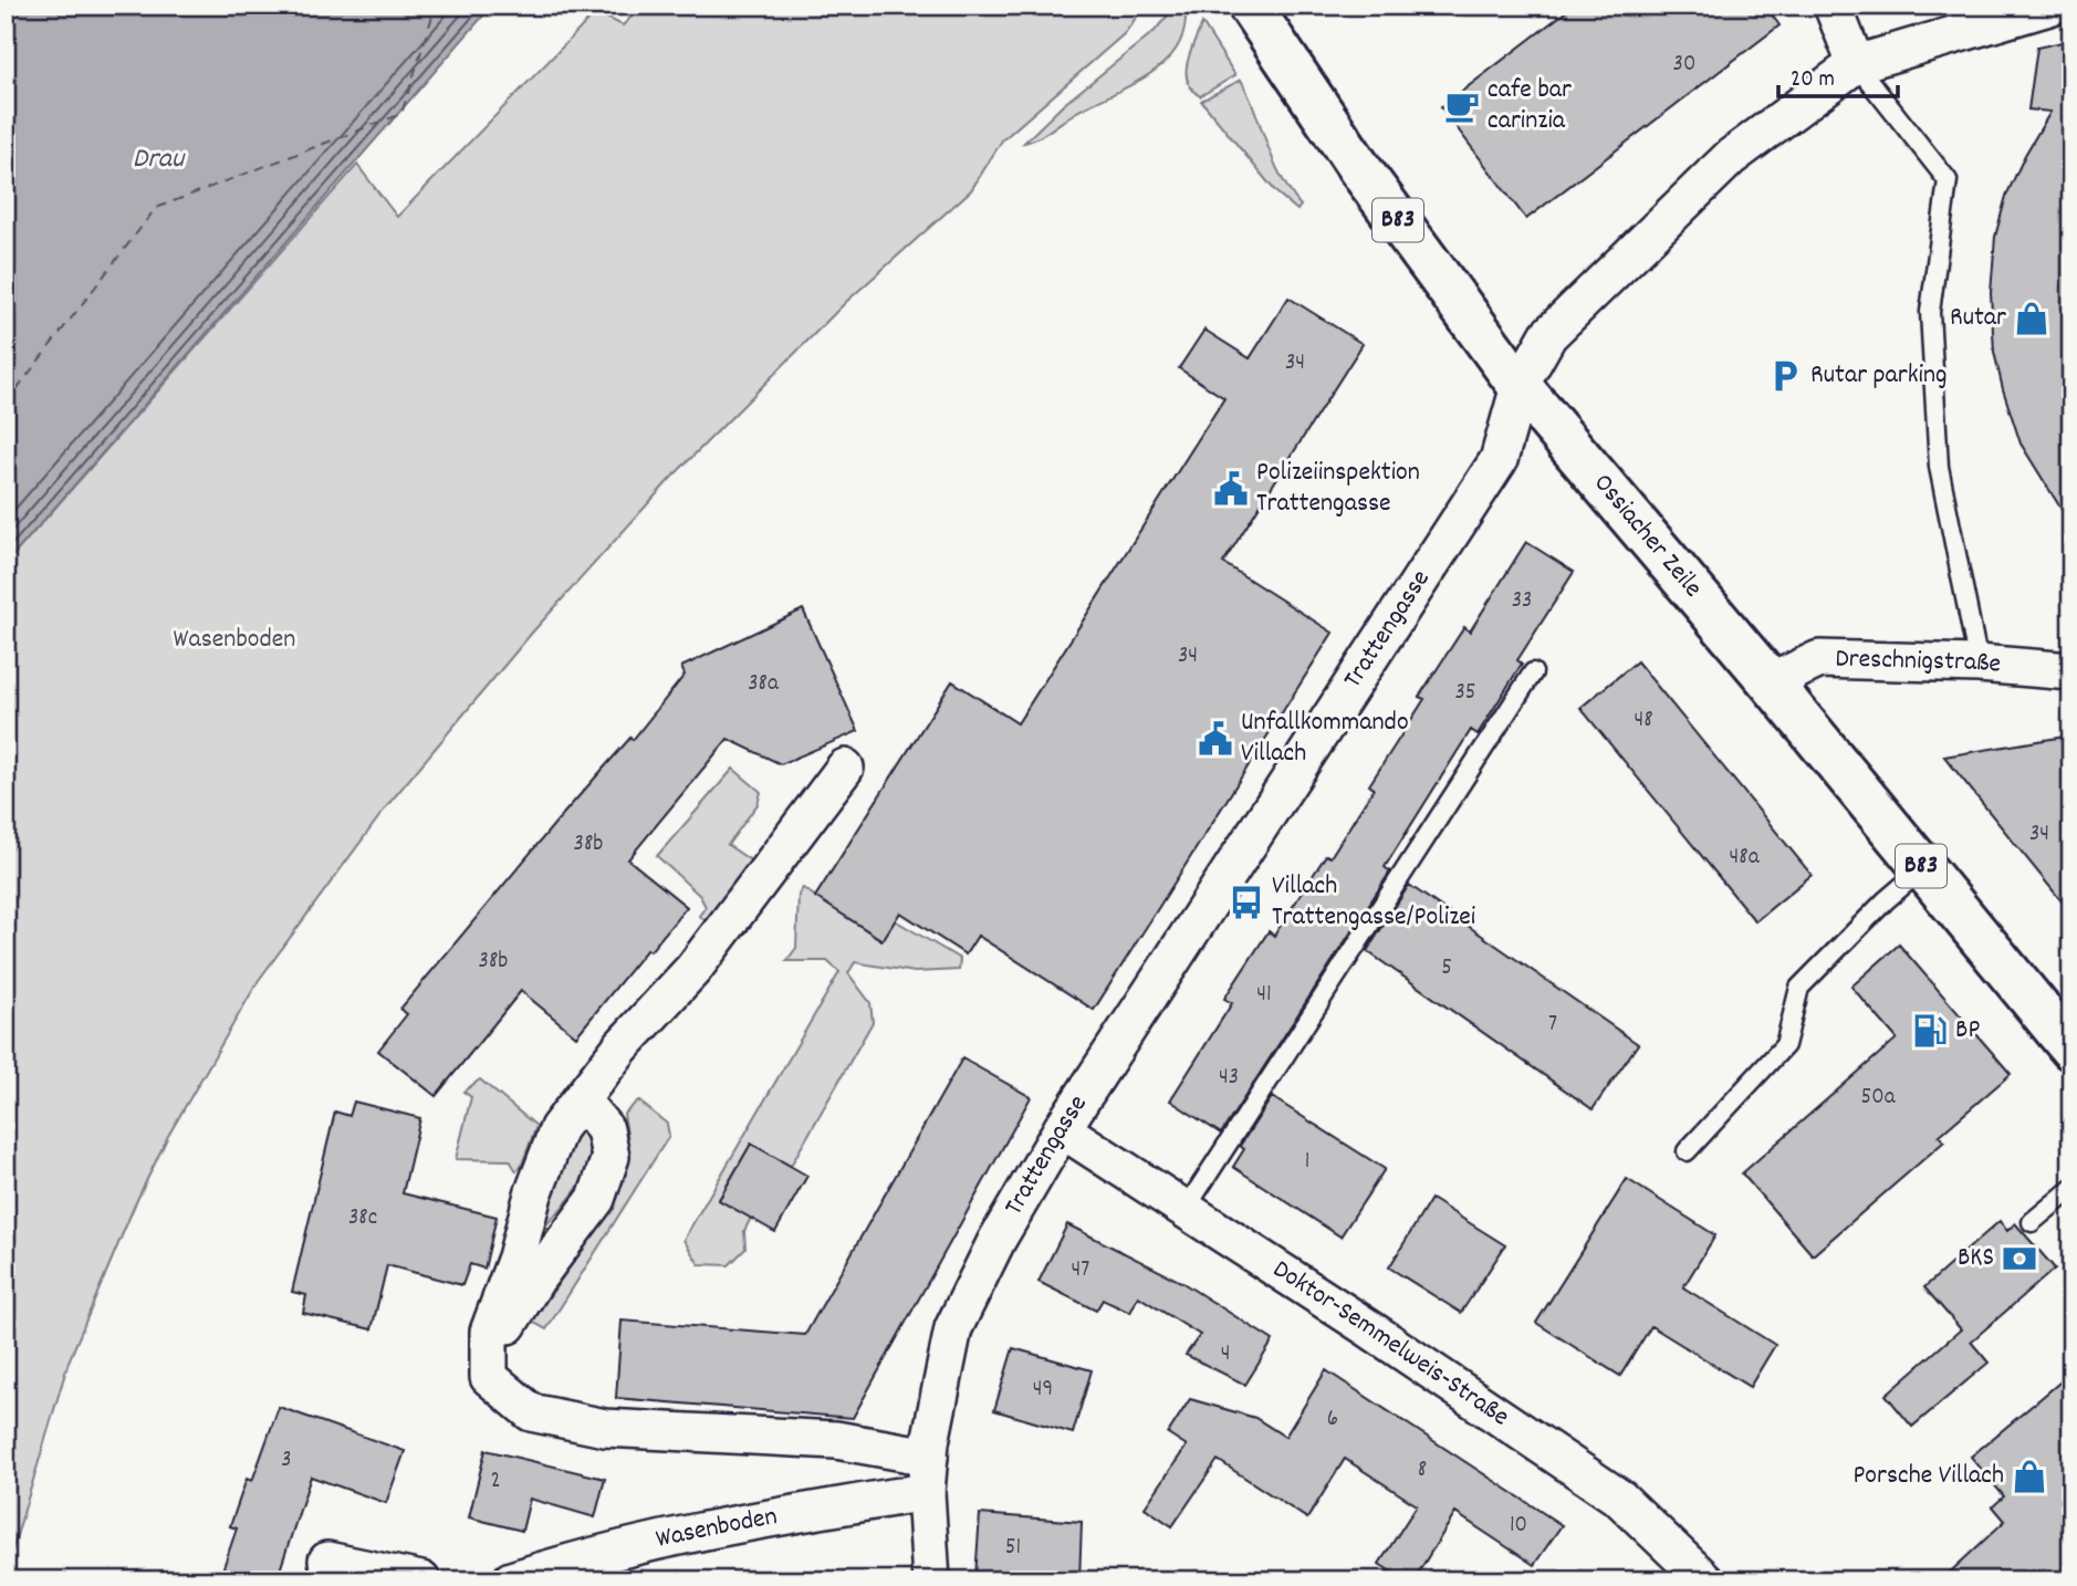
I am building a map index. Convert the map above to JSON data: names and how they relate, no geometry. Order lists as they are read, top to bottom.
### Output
{
  "streets": {
    "main road": ["B83", "Ossiacher Zeile"],
    "street": [
      "Trattengasse",
      "Dreschnigstraße",
      "Doktor-Semmelweis-Straße",
      "Wasenboden"
    ]
  },
  "crossings": [
    ["Ossiacher Zeile", "Trattengasse"],
    ["Ossiacher Zeile", "Dreschnigstraße"],
    ["Trattengasse", "Doktor-Semmelweis-Straße"],
    ["Trattengasse", "Wasenboden"]
  ],
  "water": ["Drau"],
  "parks": ["Wasenboden"],
  "places": {
    "cafe": ["cafe bar carinzia"],
    "shop": ["Rutar", "Porsche Villach"],
    "parking": ["Rutar parking"],
    "public building": ["Polizeiinspektion Trattengasse", "Unfallkommando Villach"],
    "bus stop": ["Villach Trattengasse/Polizei"],
    "fuel station": ["BP"],
    "bank": ["BKS"]
  },
  "house_numbers": [
    "30",
    "34",
    "33",
    "34",
    "38a",
    "35",
    "48",
    "34",
    "38b",
    "48a",
    "38b",
    "5",
    "41",
    "7",
    "43",
    "50a",
    "1",
    "38c",
    "47",
    "4",
    "49",
    "6",
    "3",
    "8",
    "2",
    "10",
    "51"
  ],
  "scale_bar": "20 m"
}
